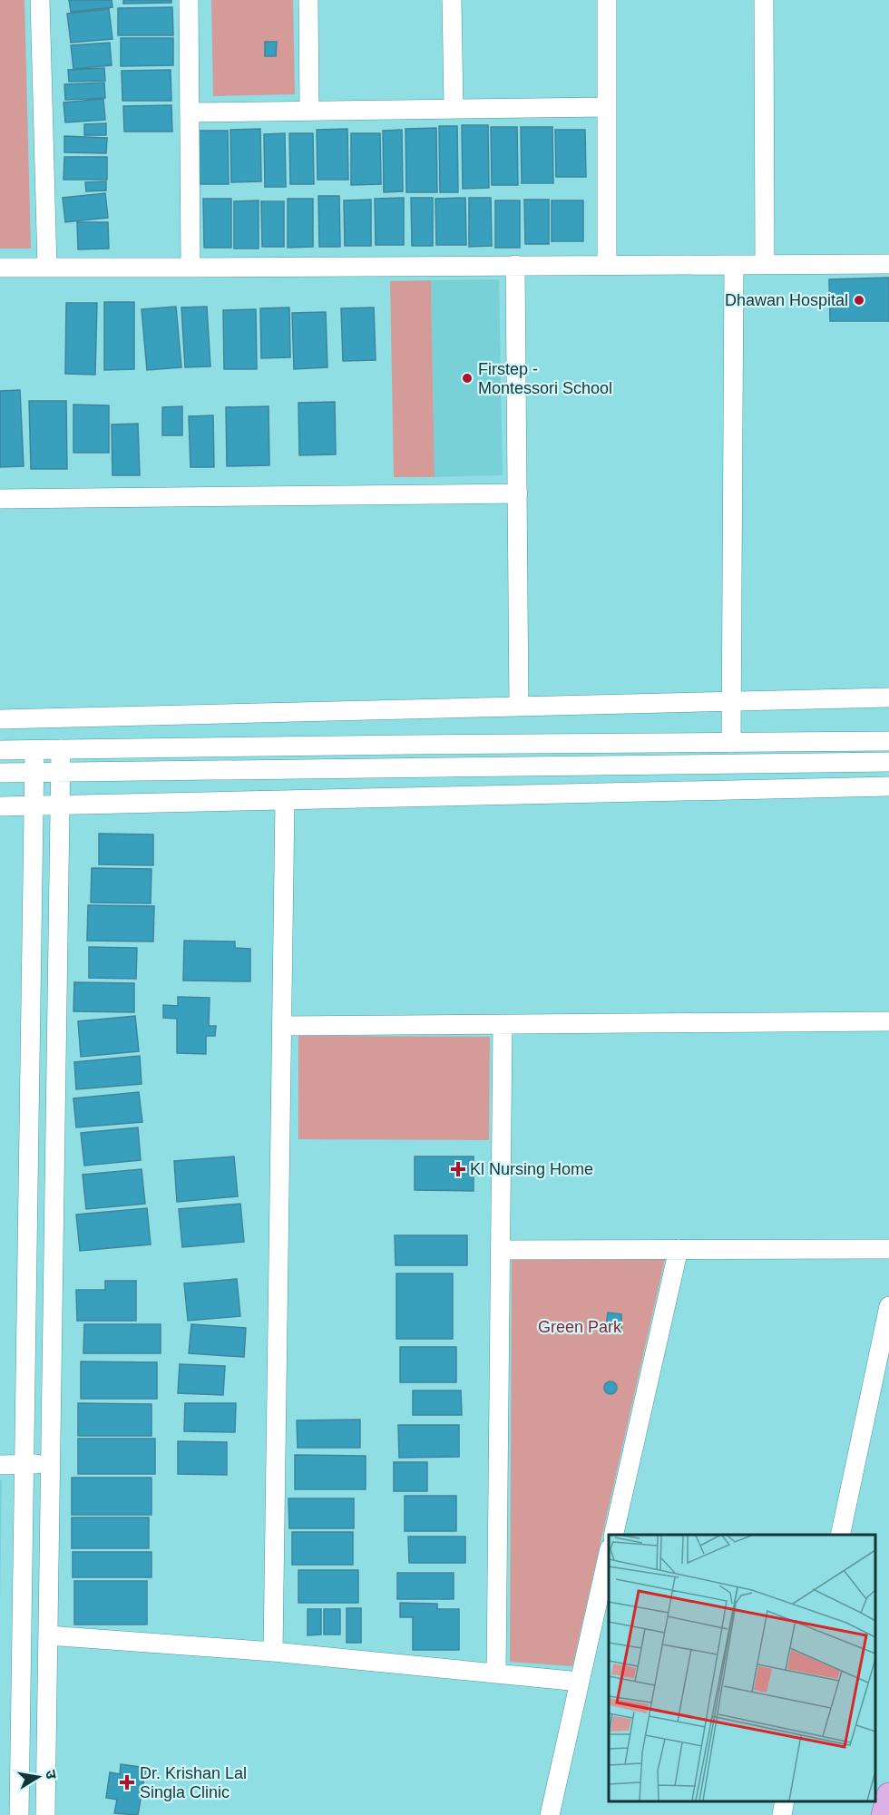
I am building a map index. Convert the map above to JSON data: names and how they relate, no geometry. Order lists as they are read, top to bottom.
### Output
{
  "parks": ["Green Park"],
  "places": {
    "other": ["Dhawan Hospital", "Firstep - Montessori School"],
    "health": ["Kl Nursing Home", "Dr. Krishan Lal Singla Clinic"]
  },
  "north": "right"
}
